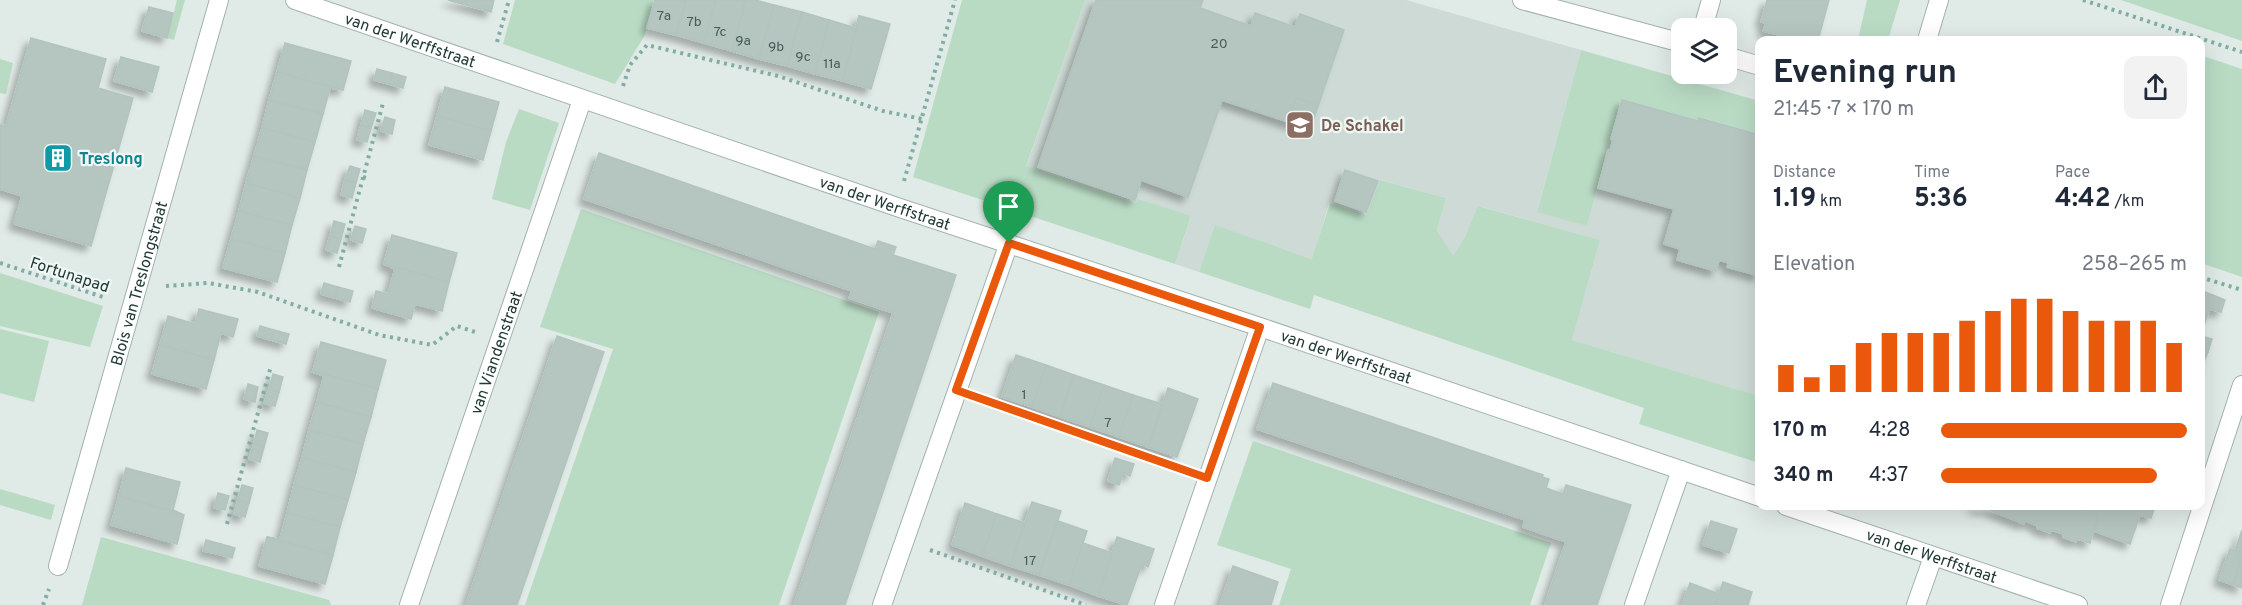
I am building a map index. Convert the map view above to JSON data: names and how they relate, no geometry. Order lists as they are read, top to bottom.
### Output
{
  "streets": {
    "street": ["van der Werffstraat", "Blois van Treslongstraat", "van Viandenstraat"],
    "path": ["Fortunapad"]
  },
  "crossings": [
    ["van der Werffstraat", "van Viandenstraat"],
    ["Fortunapad", "Blois van Treslongstraat"]
  ],
  "places": {
    "school or university": ["De Schakel"],
    "building": ["Treslong"]
  },
  "house_numbers": [
    "7a",
    "7b",
    "7c",
    "9a",
    "20",
    "9b",
    "9c",
    "11a",
    "1",
    "7",
    "17"
  ],
  "page": {
    "heading": ["Evening run", "21:45 · 7 × 170 m"],
    "stats": [
      ["Distance", "1.19 km"],
      ["Time", "5:36"],
      ["Pace", "4:42 /km"]
    ],
    "chart": ["Elevation", "258–265 m"],
    "list": [
      {
        "name": "170 m",
        "note": "4:28"
      },
      {
        "name": "340 m",
        "note": "4:37"
      }
    ]
  }
}
